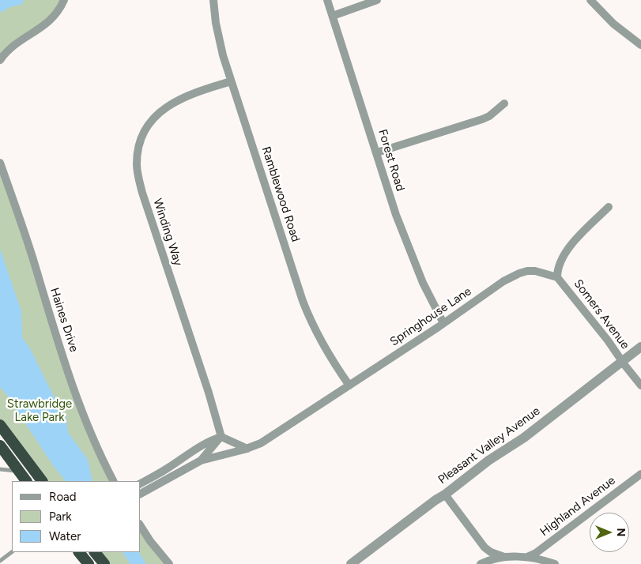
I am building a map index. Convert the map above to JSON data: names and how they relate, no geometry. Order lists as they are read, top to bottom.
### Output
{
  "streets": {
    "street": [
      "Forest Road",
      "Ramblewood Road",
      "Winding Way",
      "Somers Avenue",
      "Springhouse Lane",
      "Haines Drive",
      "Pleasant Valley Avenue",
      "Highland Avenue"
    ]
  },
  "crossings": [
    ["Forest Road", "Springhouse Lane"],
    ["Ramblewood Road", "Winding Way"],
    ["Ramblewood Road", "Springhouse Lane"],
    ["Winding Way", "Springhouse Lane"],
    ["Somers Avenue", "Springhouse Lane"],
    ["Somers Avenue", "Pleasant Valley Avenue"]
  ],
  "parks": ["Strawbridge Lake Park"],
  "legend": ["Road", "Park", "Water"],
  "north": "right"
}
